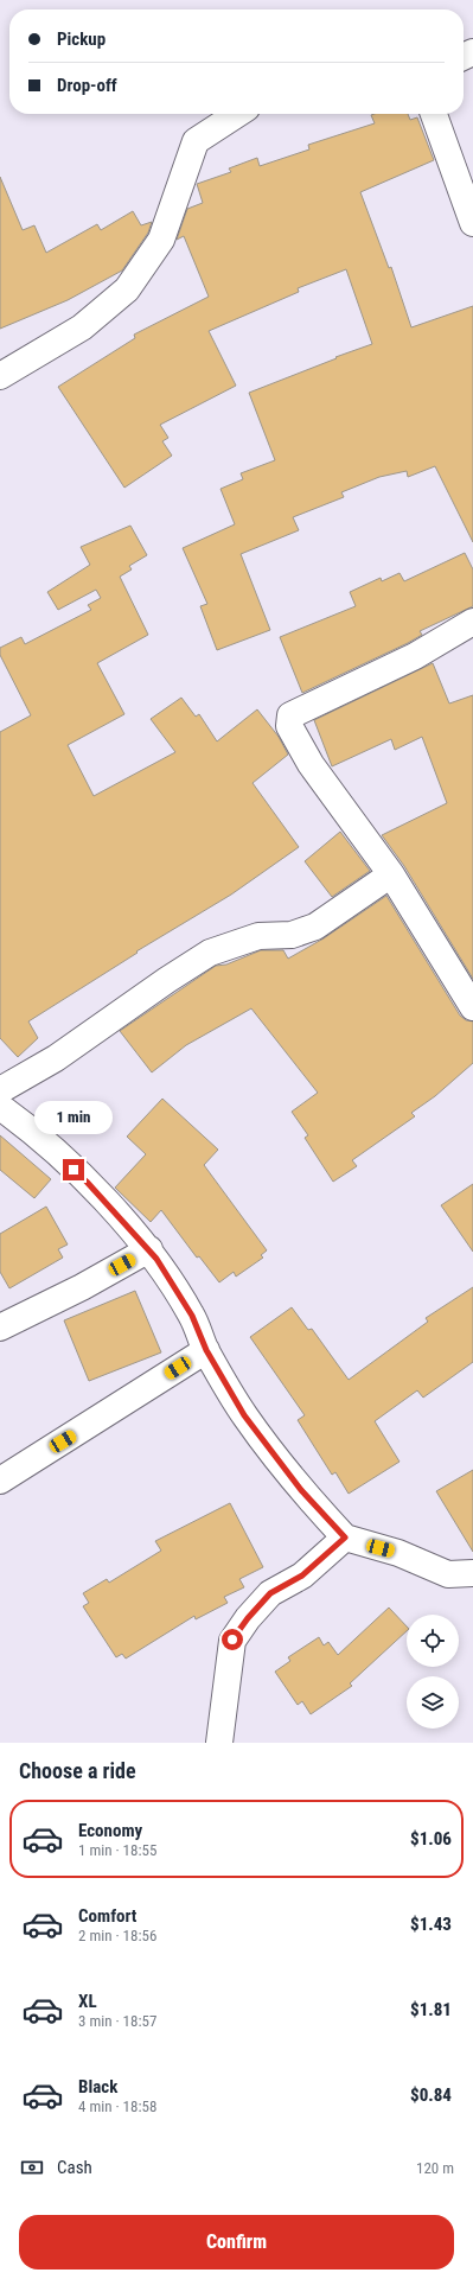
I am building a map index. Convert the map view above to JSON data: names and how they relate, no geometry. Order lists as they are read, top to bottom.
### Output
{
  "page": {
    "banner": ["Pickup", "Drop-off"],
    "bubble": "1 min",
    "heading": "Choose a ride",
    "list": [
      {
        "name": "Economy",
        "note": "1 min · 18:55",
        "value": "$1.06"
      },
      {
        "name": "Comfort",
        "note": "2 min · 18:56",
        "value": "$1.43"
      },
      {
        "name": "XL",
        "note": "3 min · 18:57",
        "value": "$1.81"
      },
      {
        "name": "Black",
        "note": "4 min · 18:58",
        "value": "$0.84"
      }
    ],
    "pay": ["Cash", "120 m"],
    "buttons": "Confirm"
  }
}
